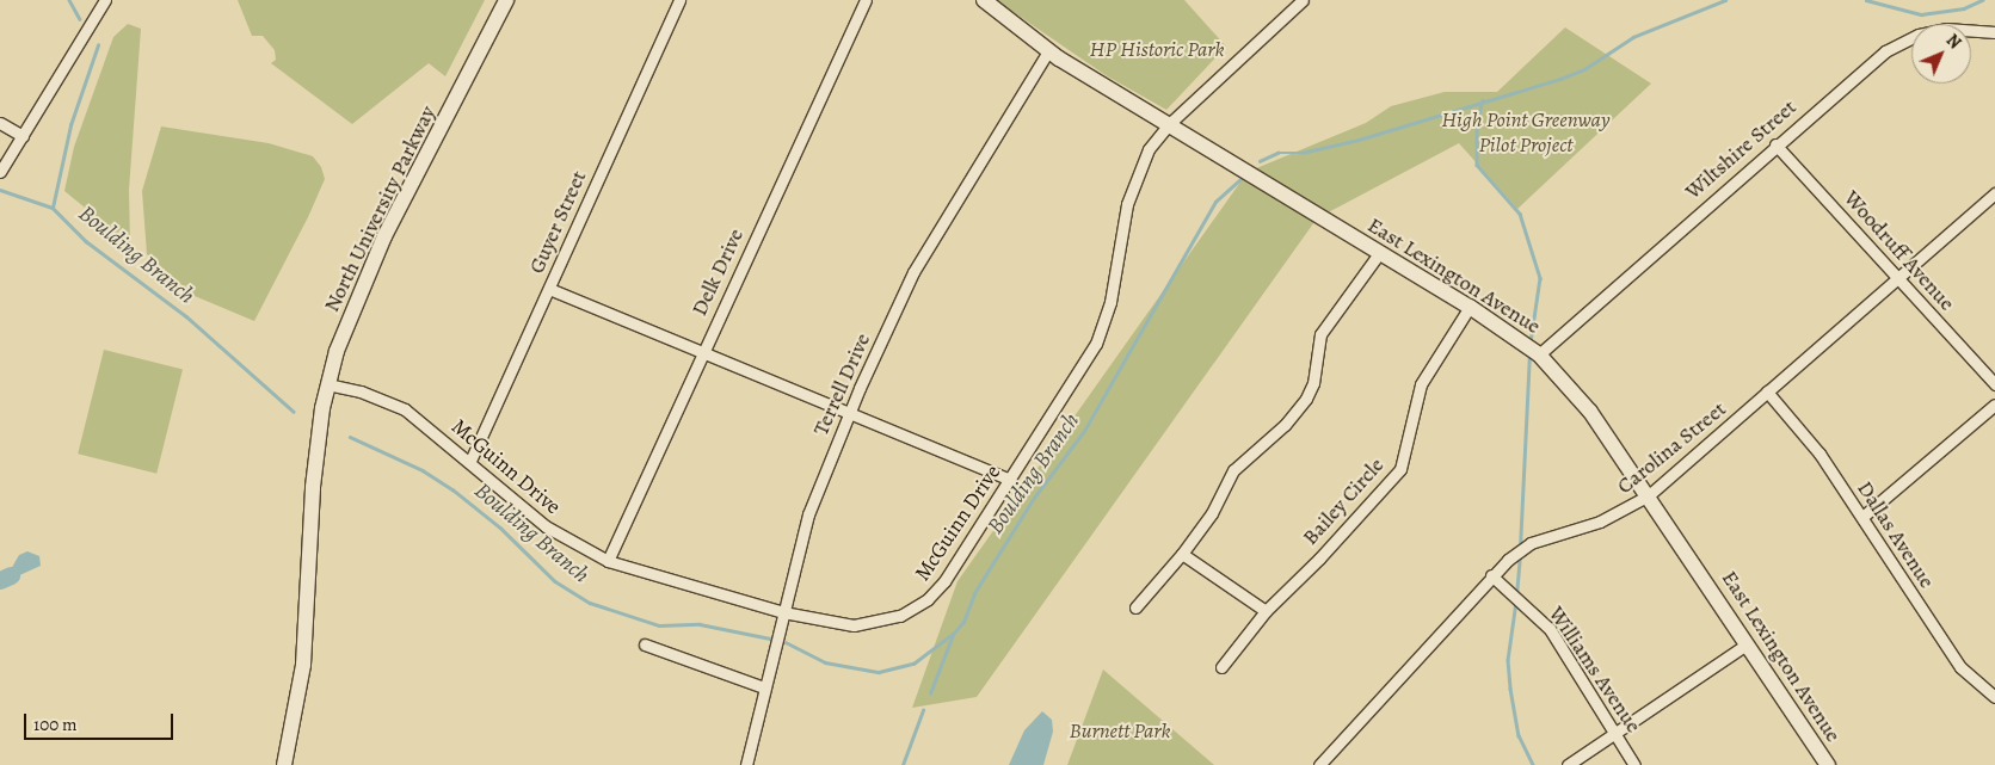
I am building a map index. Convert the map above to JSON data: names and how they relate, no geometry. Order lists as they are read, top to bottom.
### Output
{
  "streets": {
    "main road": ["North University Parkway", "East Lexington Avenue"],
    "street": [
      "Wiltshire Street",
      "Guyer Street",
      "Woodruff Avenue",
      "Delk Drive",
      "Terrell Drive",
      "Carolina Street",
      "McGuinn Drive",
      "Bailey Circle",
      "Dallas Avenue",
      "Williams Avenue"
    ]
  },
  "crossings": [
    ["Wiltshire Street", "Woodruff Avenue"],
    ["Wiltshire Street", "East Lexington Avenue"],
    ["North University Parkway", "McGuinn Drive"],
    ["Guyer Street", "McGuinn Drive"],
    ["Woodruff Avenue", "Carolina Street"],
    ["Delk Drive", "McGuinn Drive"],
    ["East Lexington Avenue", "Terrell Drive"],
    ["East Lexington Avenue", "Carolina Street"],
    ["East Lexington Avenue", "McGuinn Drive"],
    ["East Lexington Avenue", "Bailey Circle"],
    ["Terrell Drive", "McGuinn Drive"],
    ["Carolina Street", "Dallas Avenue"],
    ["Carolina Street", "Williams Avenue"]
  ],
  "water": ["Boulding Branch"],
  "parks": ["HP Historic Park", "High Point Greenway Pilot Project", "Burnett Park"],
  "scale_bar": "100 m",
  "north": "top right"
}
